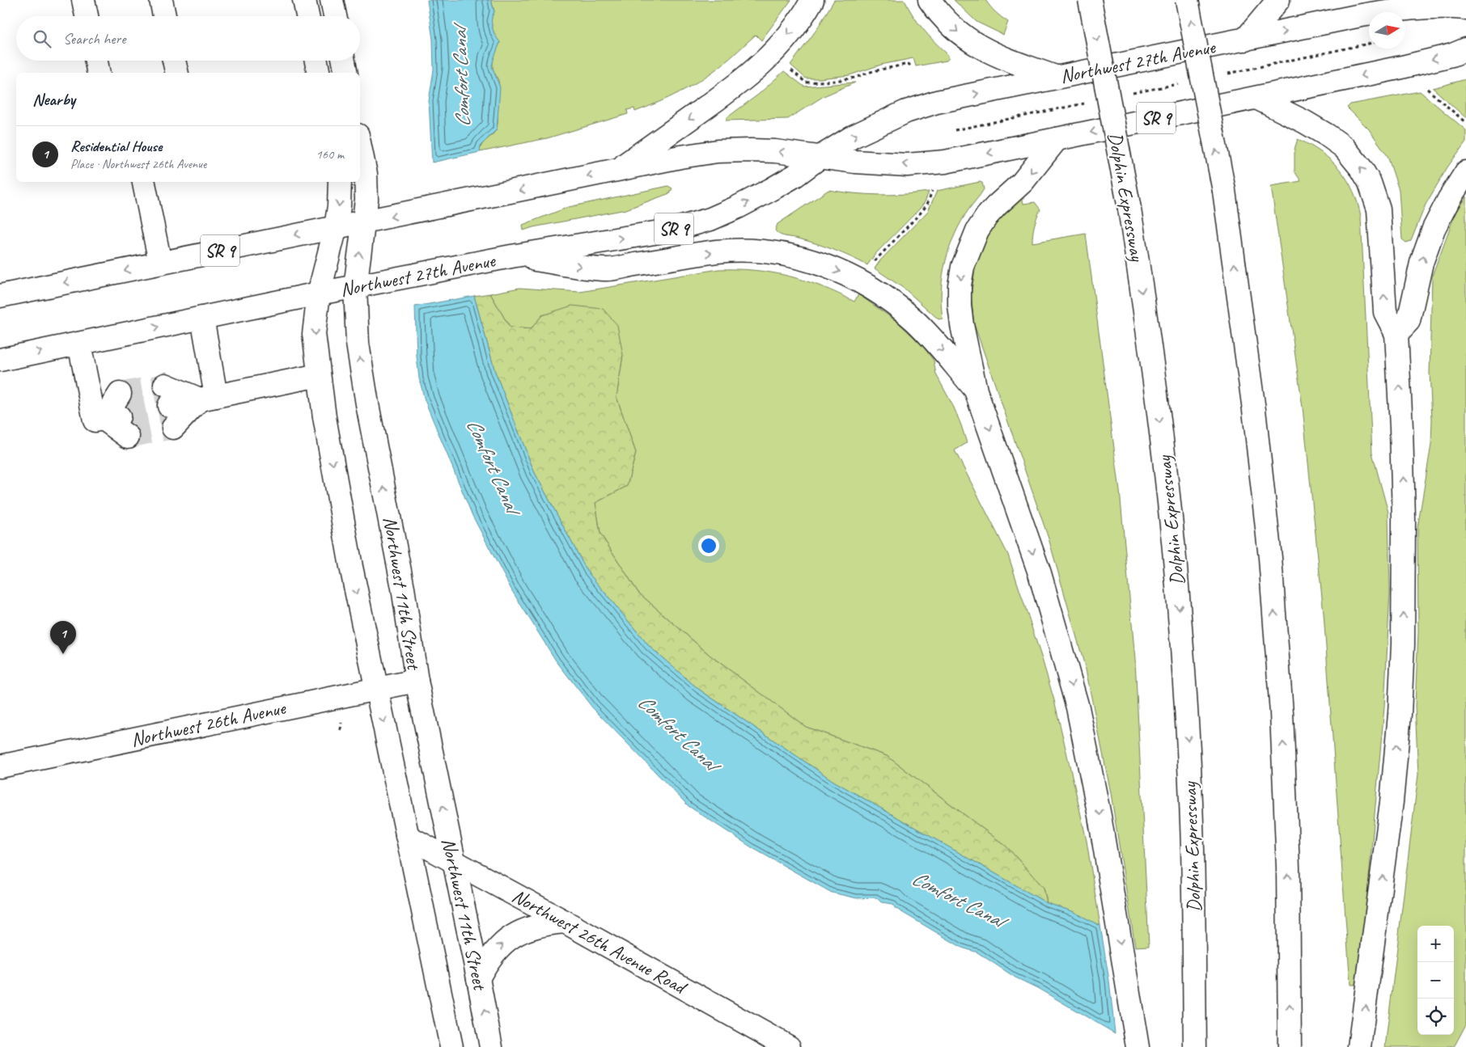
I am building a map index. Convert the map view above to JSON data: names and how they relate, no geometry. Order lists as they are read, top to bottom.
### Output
{
  "streets": {
    "main road": [
      "Northwest 27th Avenue",
      "SR 9",
      "Dolphin Expressway",
      "Northwest 11th Street",
      "Northwest 26th Avenue",
      "Northwest 26th Avenue Road"
    ]
  },
  "crossings": [
    ["Northwest 27th Avenue", "SR 9"],
    ["Northwest 27th Avenue", "Northwest 11th Street"],
    ["SR 9", "Northwest 11th Street"],
    ["Northwest 11th Street", "Northwest 26th Avenue"],
    ["Northwest 11th Street", "Northwest 26th Avenue Road"]
  ],
  "water": ["Comfort Canal"],
  "north": "right",
  "page": {
    "search": "Search here",
    "heading": "Nearby",
    "list": [
      {
        "mark": "1",
        "name": "Residential House",
        "note": "Place · Northwest 26th Avenue",
        "value": "160 m"
      }
    ],
    "pins": "1",
    "map_buttons": ["+", "−"]
  }
}
